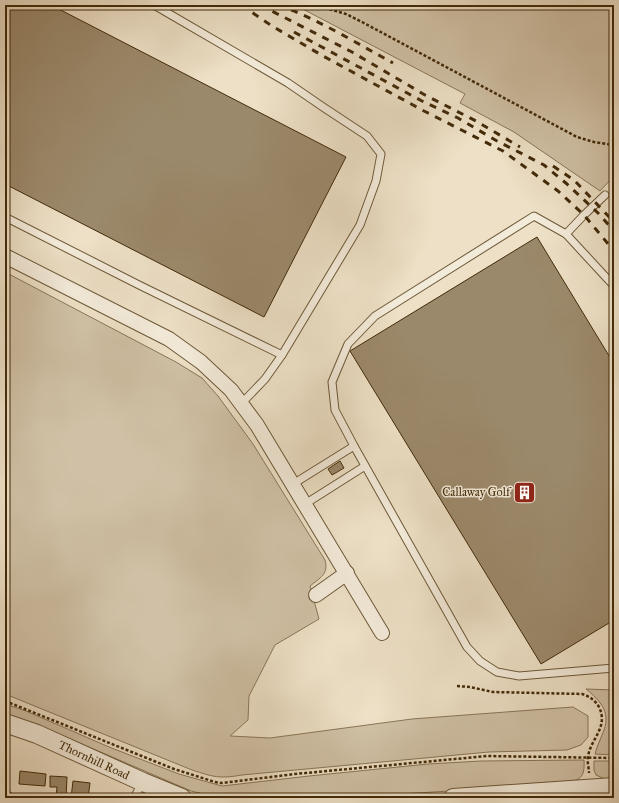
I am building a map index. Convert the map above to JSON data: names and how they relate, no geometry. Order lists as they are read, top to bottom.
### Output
{
  "streets": {
    "street": ["Thornhill Road"]
  },
  "places": {
    "building": ["Callaway Golf"]
  }
}
